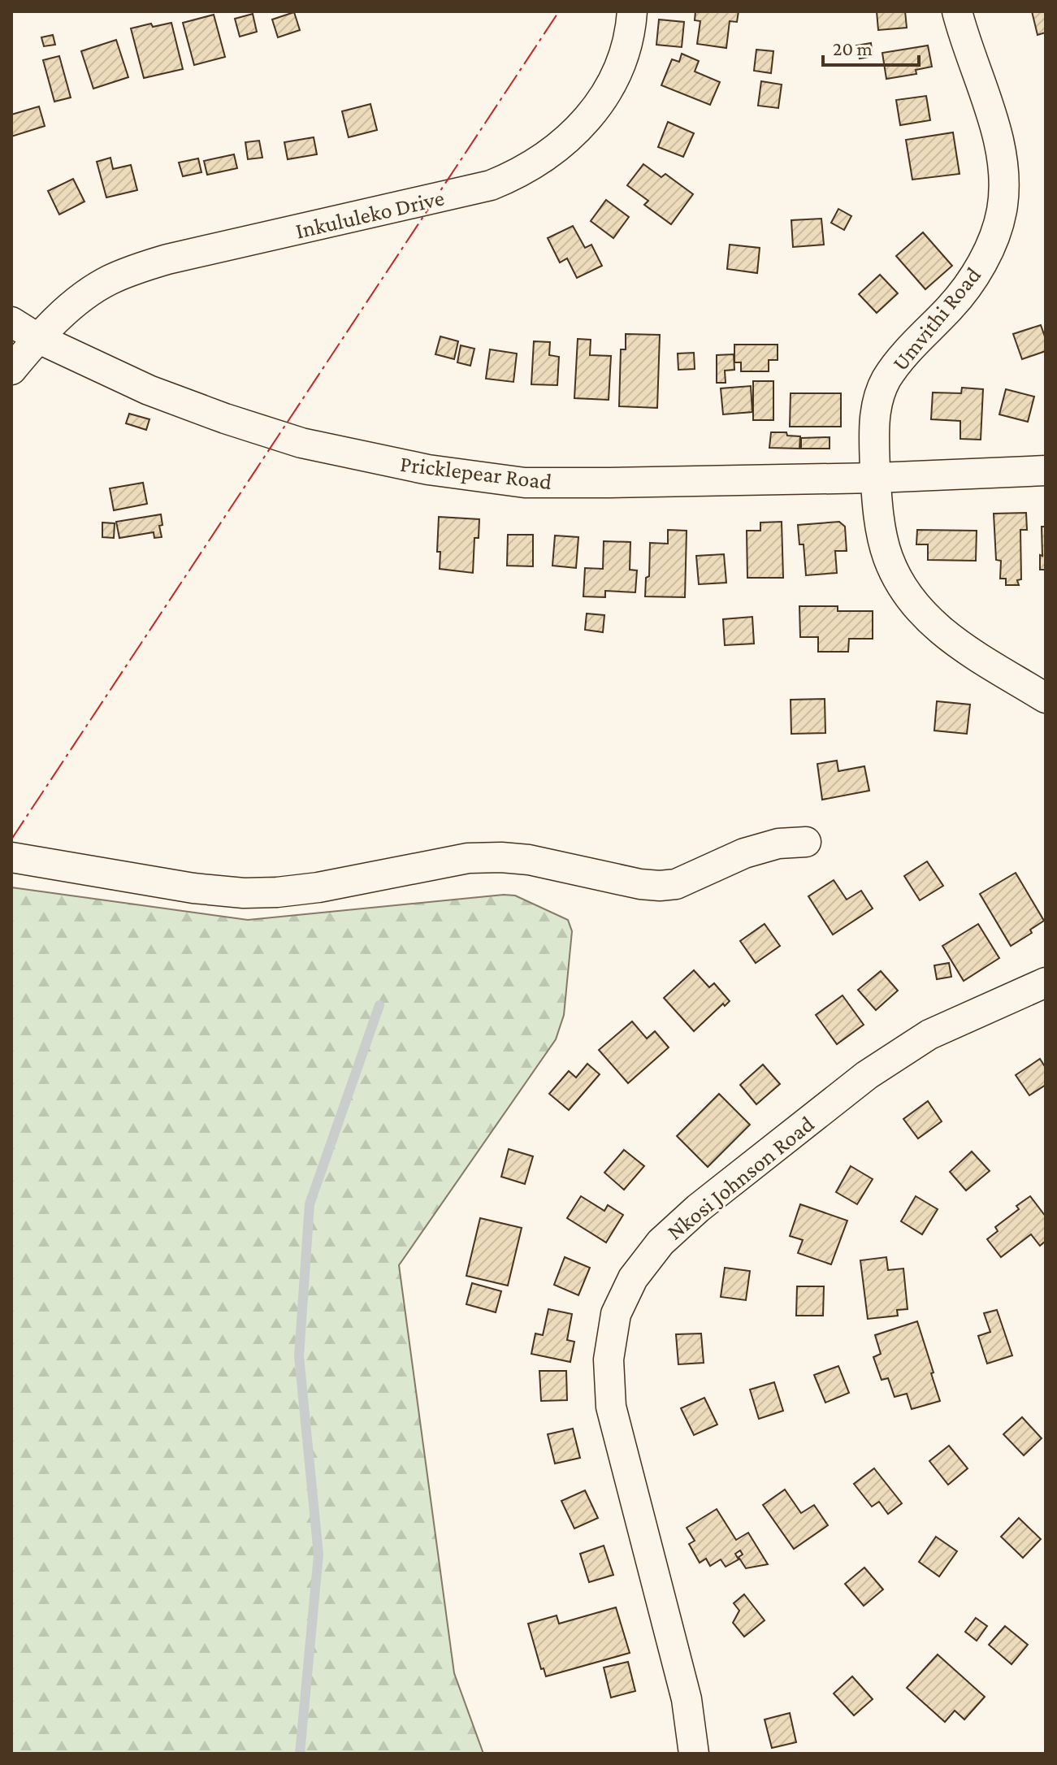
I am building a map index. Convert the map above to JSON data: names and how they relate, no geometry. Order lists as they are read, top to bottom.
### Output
{
  "streets": {
    "street": [
      "Inkululeko Drive",
      "Umvithi Road",
      "Pricklepear Road",
      "Nkosi Johnson Road"
    ]
  },
  "crossings": [
    ["Inkululeko Drive", "Pricklepear Road"],
    ["Umvithi Road", "Pricklepear Road"]
  ],
  "scale_bar": "20 m"
}
